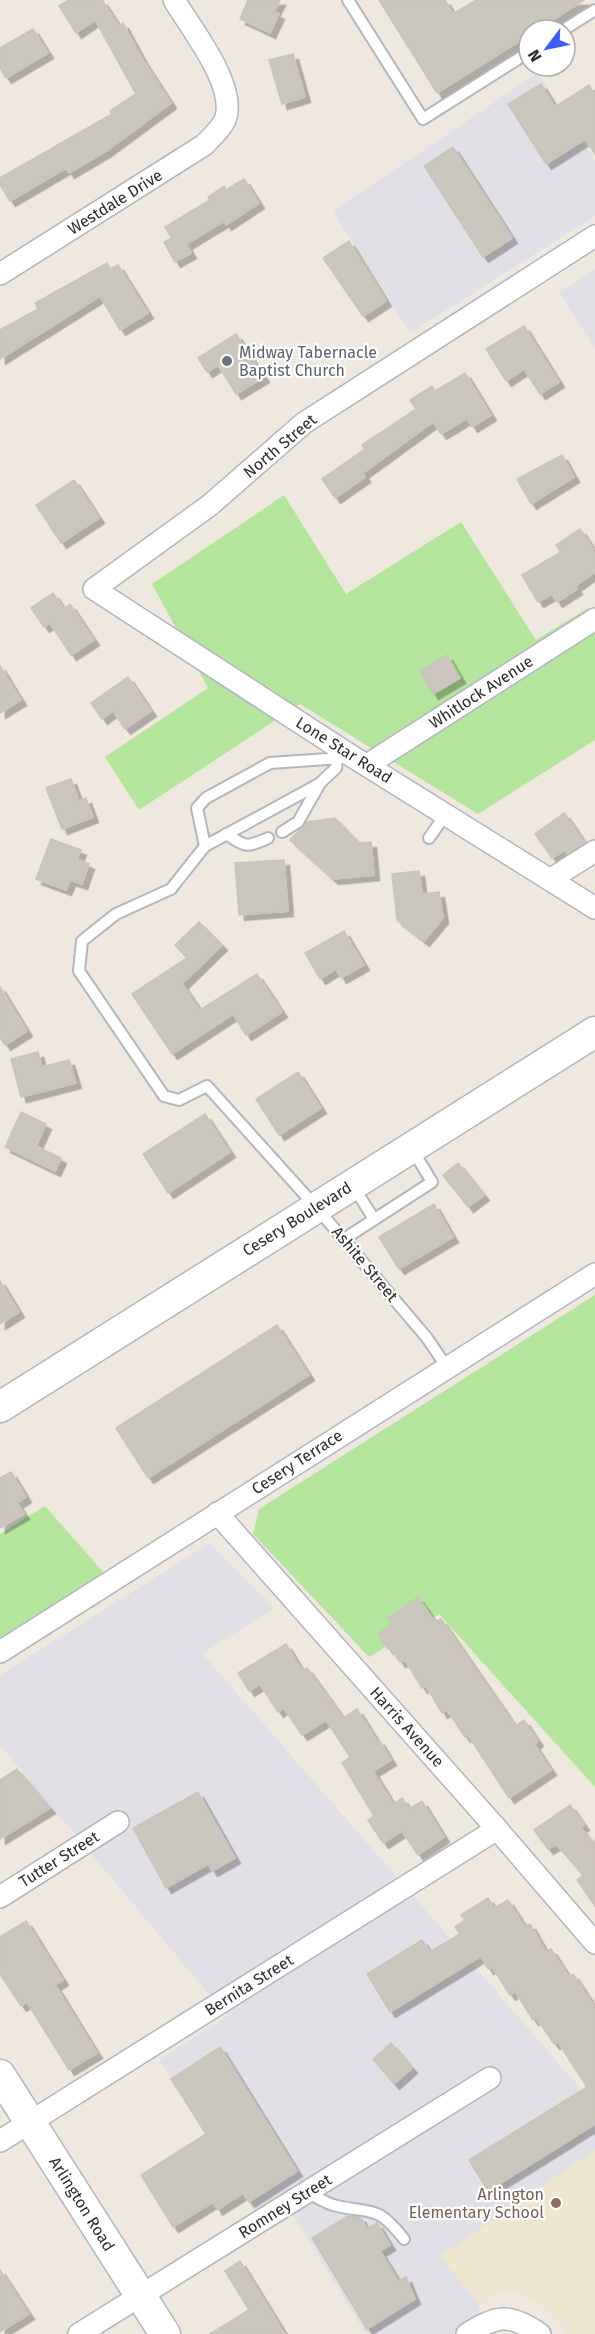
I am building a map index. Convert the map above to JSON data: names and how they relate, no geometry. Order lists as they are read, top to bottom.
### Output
{
  "streets": {
    "main road": ["Cesery Boulevard", "Arlington Road"],
    "street": [
      "Westdale Drive",
      "North Street",
      "Whitlock Avenue",
      "Lone Star Road",
      "Cesery Terrace",
      "Harris Avenue",
      "Tutter Street",
      "Bernita Street",
      "Romney Street"
    ],
    "lane": ["Ashite Street"]
  },
  "crossings": [
    ["North Street", "Lone Star Road"],
    ["Whitlock Avenue", "Lone Star Road"],
    ["Cesery Boulevard", "Ashite Street"],
    ["Ashite Street", "Cesery Terrace"],
    ["Cesery Terrace", "Harris Avenue"],
    ["Harris Avenue", "Bernita Street"],
    ["Bernita Street", "Arlington Road"],
    ["Arlington Road", "Romney Street"]
  ],
  "places": ["Midway Tabernacle Baptist Church", "Arlington Elementary School"],
  "north": "bottom left"
}
